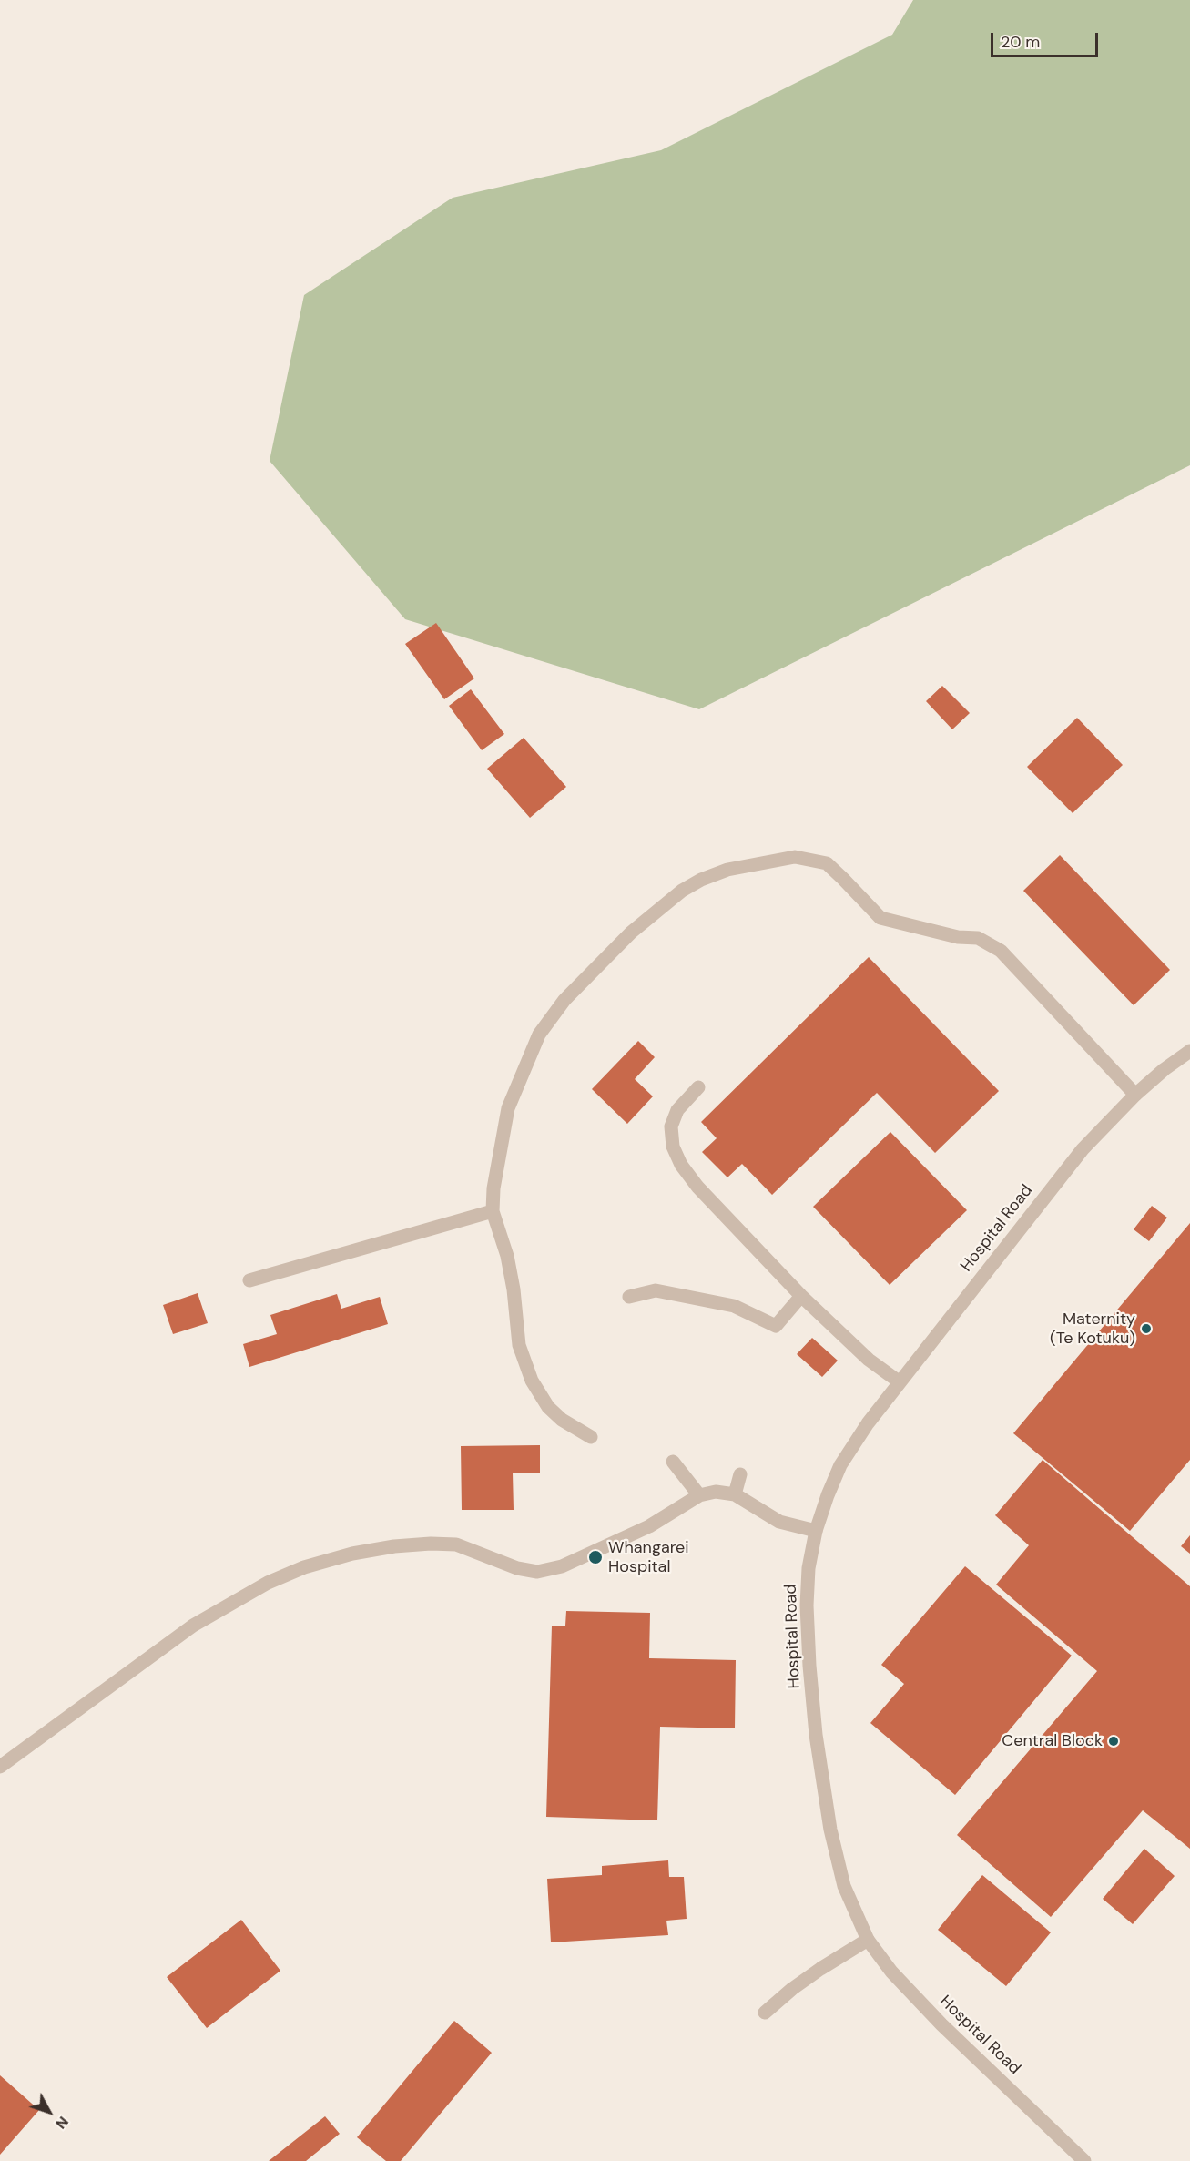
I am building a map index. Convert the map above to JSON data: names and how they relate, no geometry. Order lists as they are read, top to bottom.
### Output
{
  "streets": {
    "street": ["Hospital Road"]
  },
  "places": ["Maternity (Te Kotuku)", "Whangarei Hospital", "Central Block"],
  "scale_bar": "20 m",
  "north": "bottom right"
}
